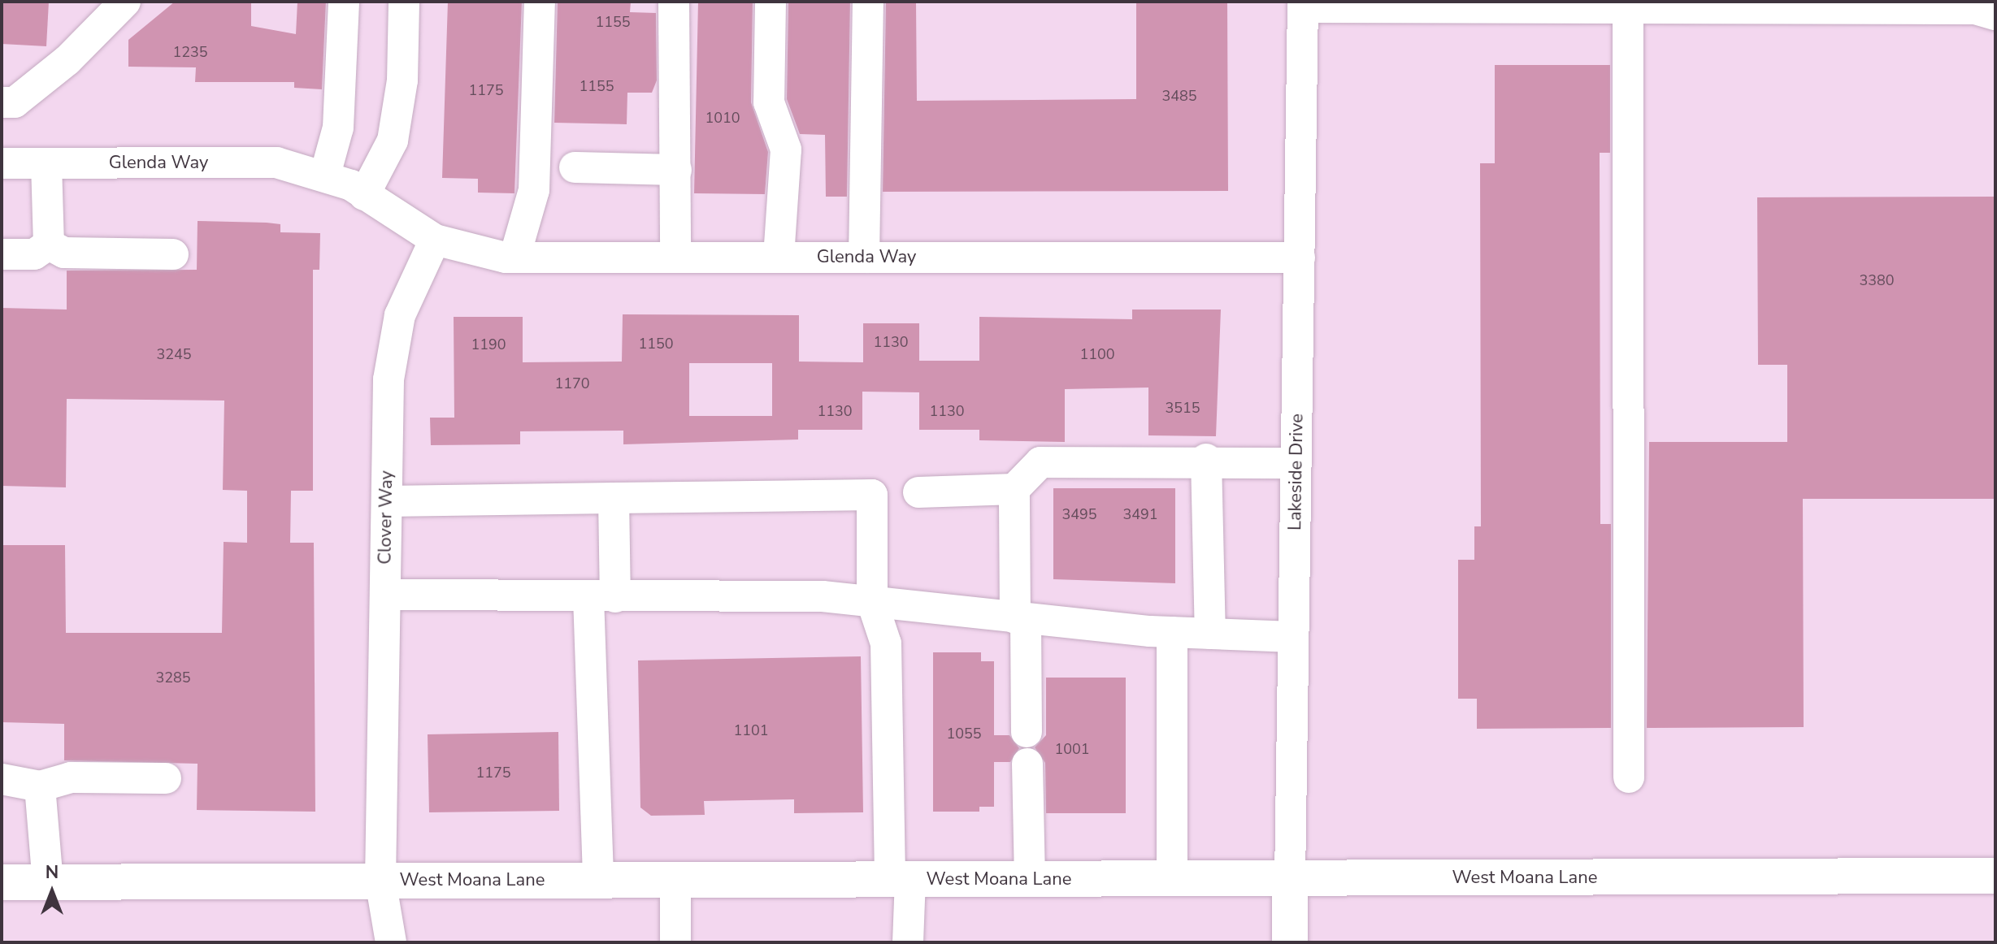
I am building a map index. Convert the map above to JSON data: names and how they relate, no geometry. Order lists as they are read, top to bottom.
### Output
{
  "streets": {
    "main road": ["Lakeside Drive", "West Moana Lane"],
    "street": ["Glenda Way", "Clover Way"]
  },
  "crossings": [
    ["Glenda Way", "Lakeside Drive"],
    ["Glenda Way", "Clover Way"],
    ["Lakeside Drive", "West Moana Lane"],
    ["Clover Way", "West Moana Lane"]
  ],
  "house_numbers": [
    "1155",
    "1235",
    "1155",
    "1175",
    "3485",
    "1010",
    "3380",
    "1130",
    "1150",
    "1190",
    "3245",
    "1100",
    "1170",
    "3515",
    "1130",
    "1130",
    "3495",
    "3491",
    "3285",
    "1101",
    "1055",
    "1001",
    "1175"
  ],
  "north": "top"
}
